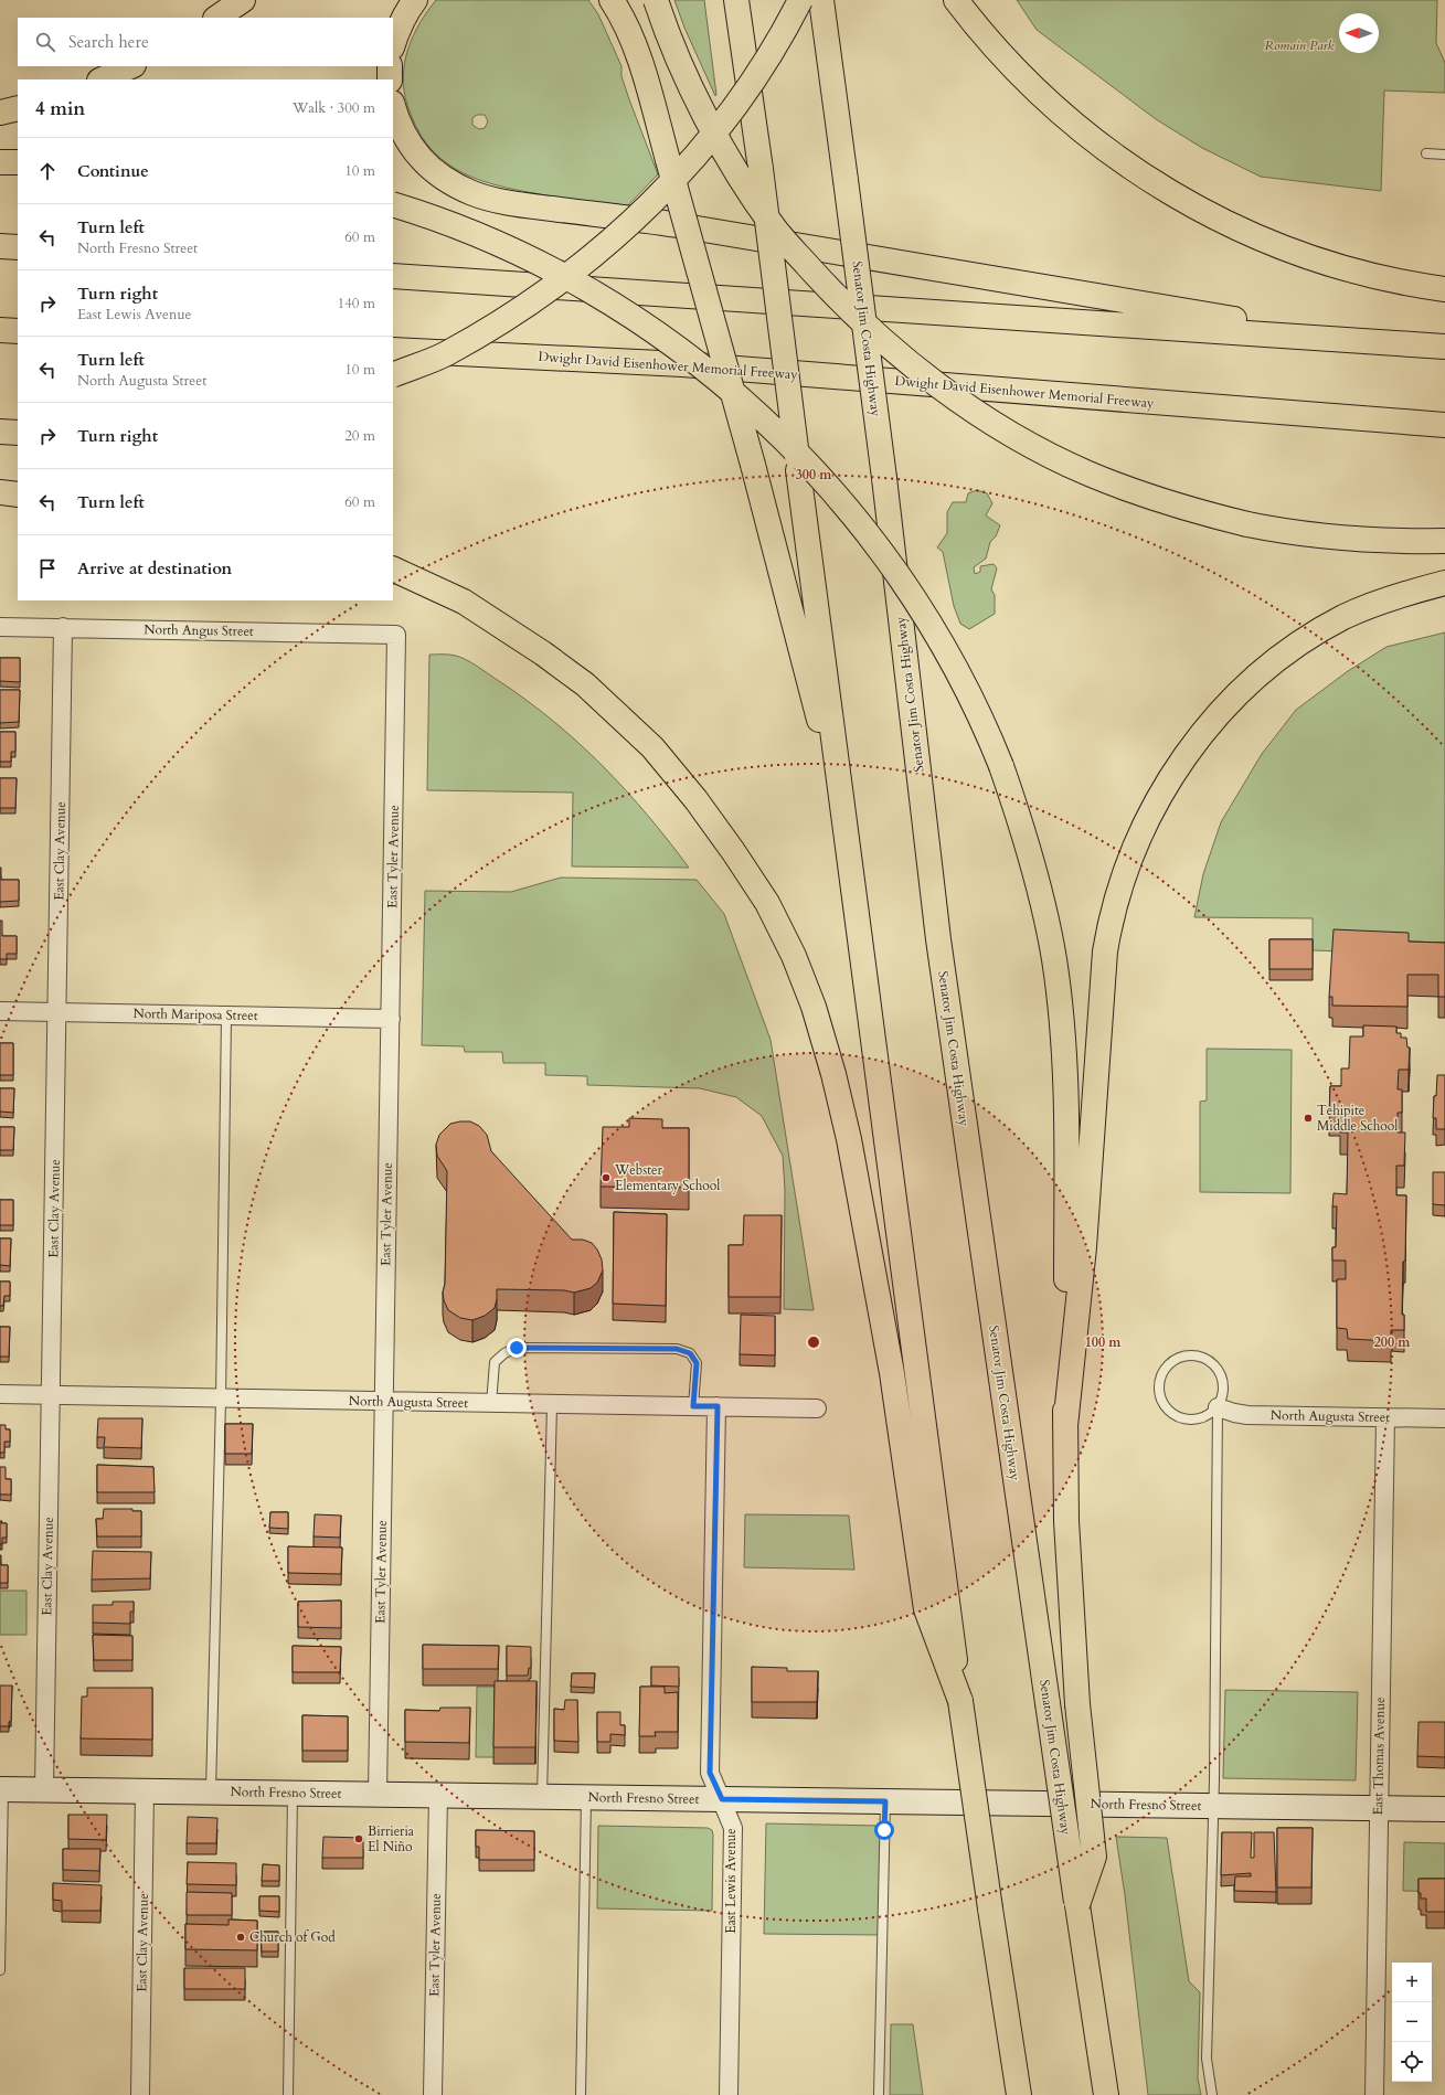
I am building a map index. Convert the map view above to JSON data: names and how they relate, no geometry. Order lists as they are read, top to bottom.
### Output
{
  "streets": {
    "highway": ["Senator Jim Costa Highway", "Dwight David Eisenhower Memorial Freeway"],
    "main road": ["North Fresno Street"],
    "street": [
      "North Angus Street",
      "East Clay Avenue",
      "East Tyler Avenue",
      "North Mariposa Street",
      "North Augusta Street",
      "East Thomas Avenue",
      "East Lewis Avenue"
    ]
  },
  "crossings": [
    ["North Angus Street", "East Clay Avenue"],
    ["North Angus Street", "East Tyler Avenue"],
    ["East Clay Avenue", "North Mariposa Street"],
    ["East Clay Avenue", "North Augusta Street"],
    ["East Clay Avenue", "North Fresno Street"],
    ["East Tyler Avenue", "North Mariposa Street"],
    ["East Tyler Avenue", "North Augusta Street"],
    ["East Tyler Avenue", "North Fresno Street"],
    ["North Augusta Street", "East Thomas Avenue"],
    ["North Augusta Street", "East Lewis Avenue"],
    ["East Thomas Avenue", "North Fresno Street"],
    ["North Fresno Street", "East Lewis Avenue"]
  ],
  "parks": ["Romain Park"],
  "places": [
    "Tehipite Middle School",
    "Webster Elementary School",
    "Birrieria El Niño",
    "Church of God"
  ],
  "north": "left",
  "page": {
    "search": "Search here",
    "heading": ["4 min", "Walk · 300 m"],
    "list": [
      ["Continue", "10 m"],
      ["Turn left", "North Fresno Street", "60 m"],
      ["Turn right", "East Lewis Avenue", "140 m"],
      ["Turn left", "North Augusta Street", "10 m"],
      ["Turn right", "20 m"],
      ["Turn left", "60 m"],
      "Arrive at destination"
    ],
    "map_buttons": ["+", "−"]
  },
  "rings": ["300 m", "100 m", "200 m"]
}
